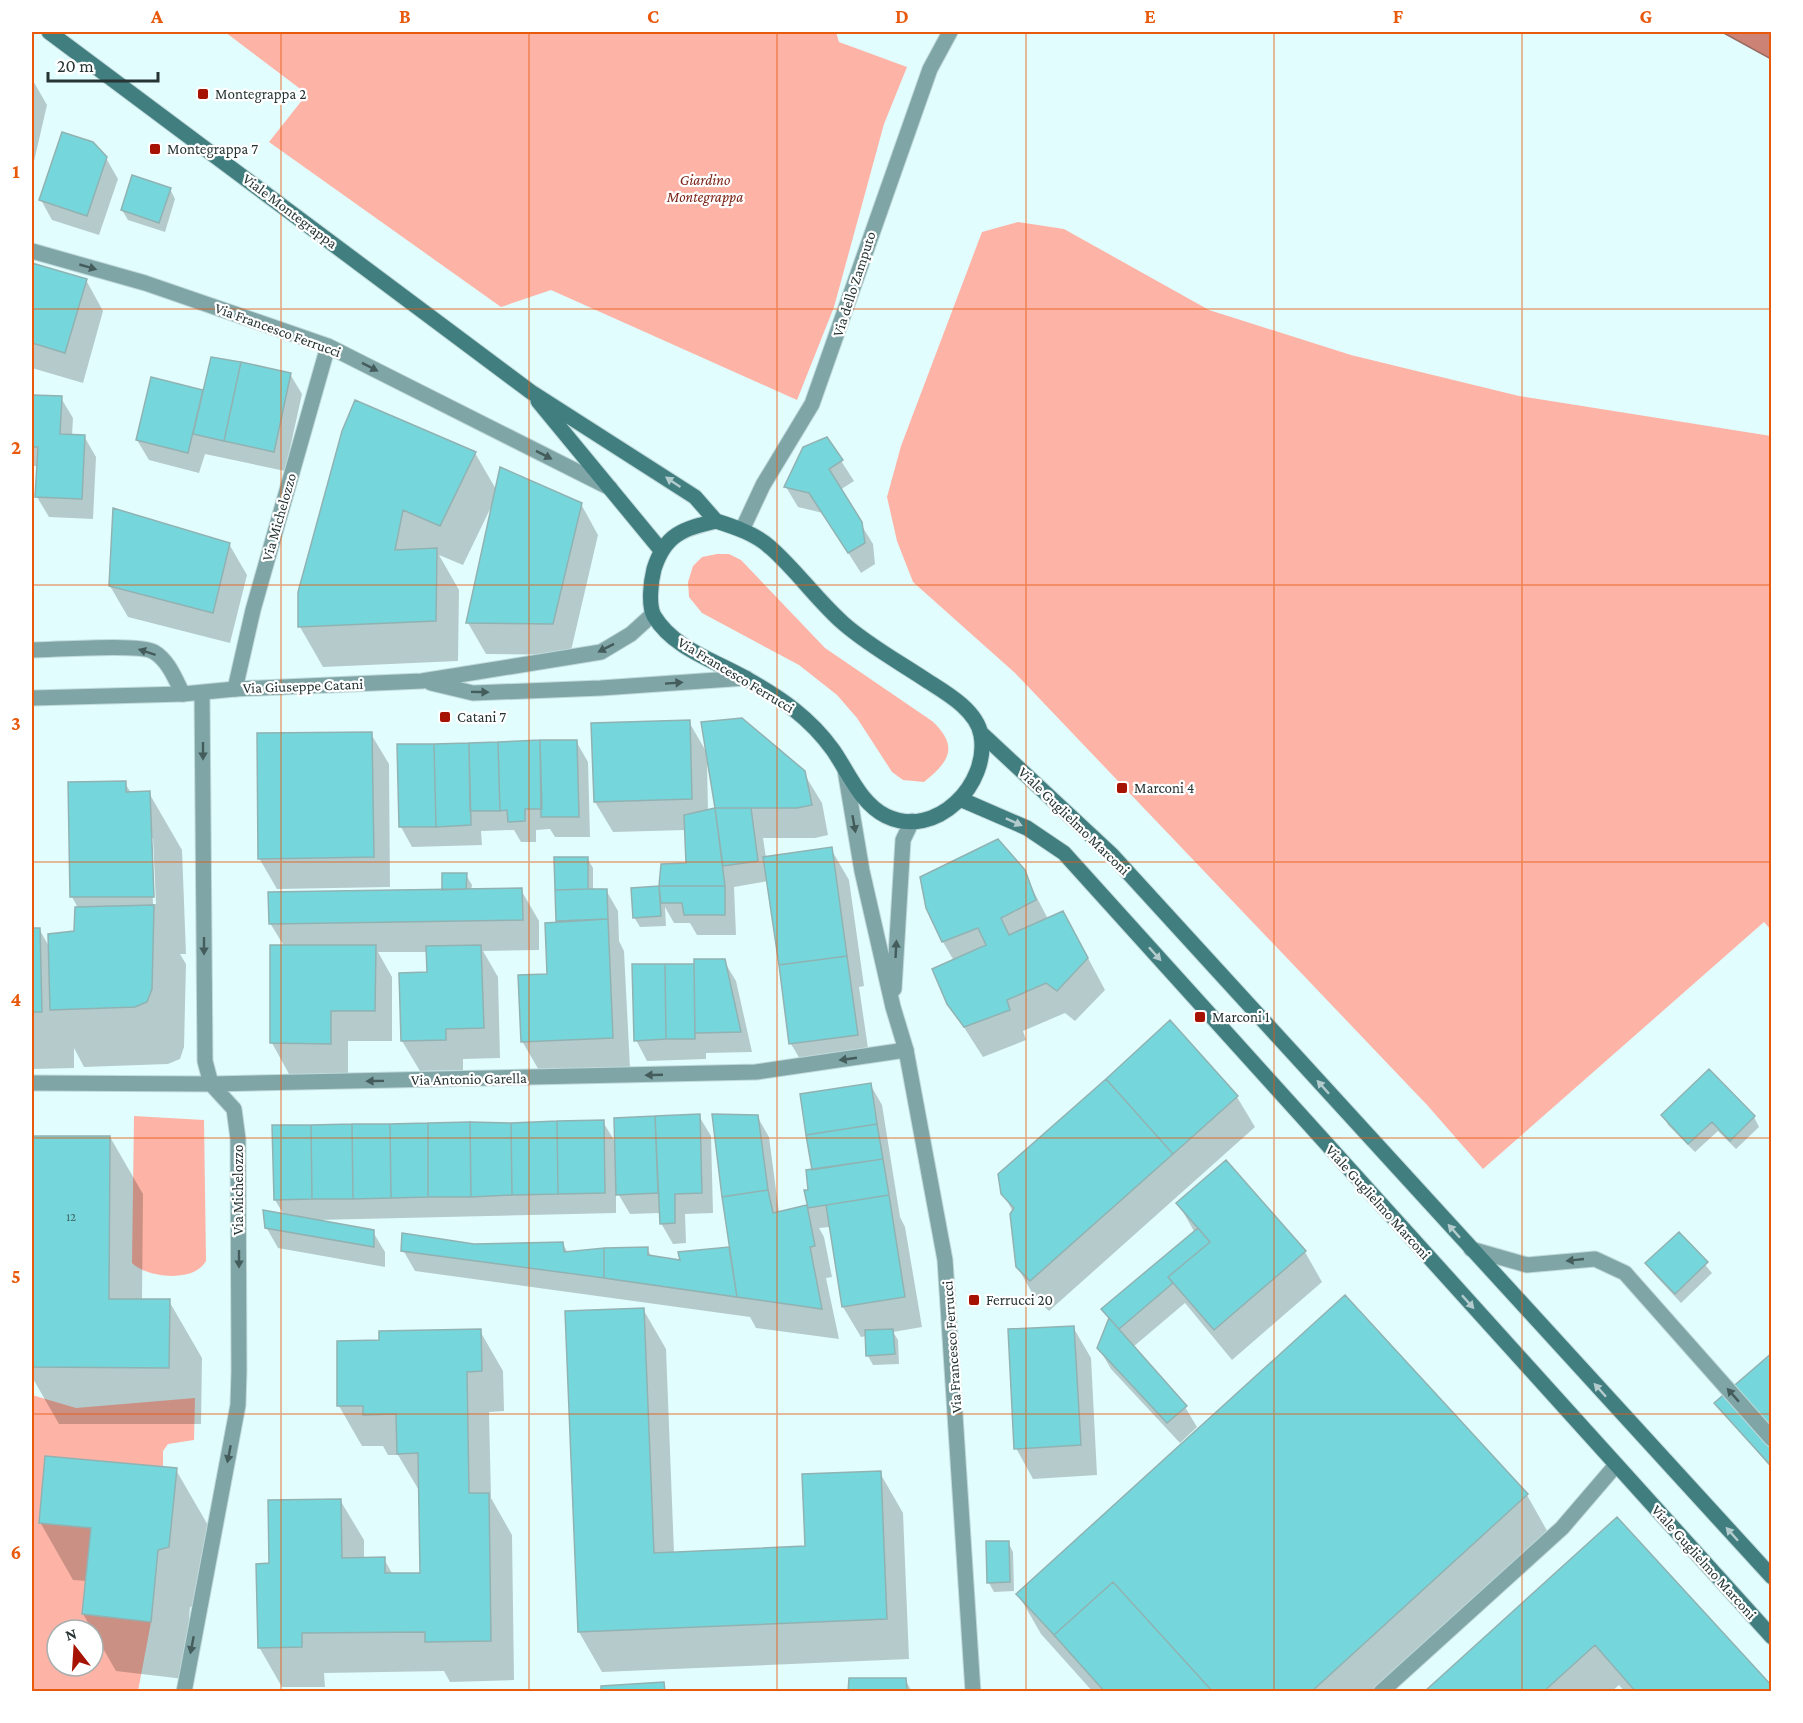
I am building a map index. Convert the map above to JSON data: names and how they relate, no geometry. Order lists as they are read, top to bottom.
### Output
{
  "streets": {
    "main road": ["Viale Montegrappa", "Via Francesco Ferrucci", "Viale Guglielmo Marconi"],
    "street": [
      "Via dello Zamputo",
      "Via Michelozzo",
      "Via Giuseppe Catani",
      "Via Antonio Garella"
    ]
  },
  "crossings": [
    ["Via Francesco Ferrucci", "Via Michelozzo"],
    ["Via Francesco Ferrucci", "Viale Guglielmo Marconi"],
    ["Via Francesco Ferrucci", "Via Antonio Garella"],
    ["Via Michelozzo", "Via Giuseppe Catani"],
    ["Via Michelozzo", "Via Antonio Garella"]
  ],
  "one_way": ["Via Francesco Ferrucci", "Via Michelozzo", "Via Antonio Garella"],
  "parks": ["Giardino Montegrappa"],
  "places": {
    "transit": [
      "Montegrappa 2",
      "Montegrappa 7",
      "Catani 7",
      "Marconi 4",
      "Marconi 1",
      "Ferrucci 20"
    ]
  },
  "house_numbers": ["12"],
  "scale_bar": "20 m",
  "north": "top",
  "grid": {
    "columns": [
      "A",
      "B",
      "C",
      "D",
      "E",
      "F",
      "G"
    ],
    "rows": [
      "1",
      "2",
      "3",
      "4",
      "5",
      "6"
    ]
  }
}
